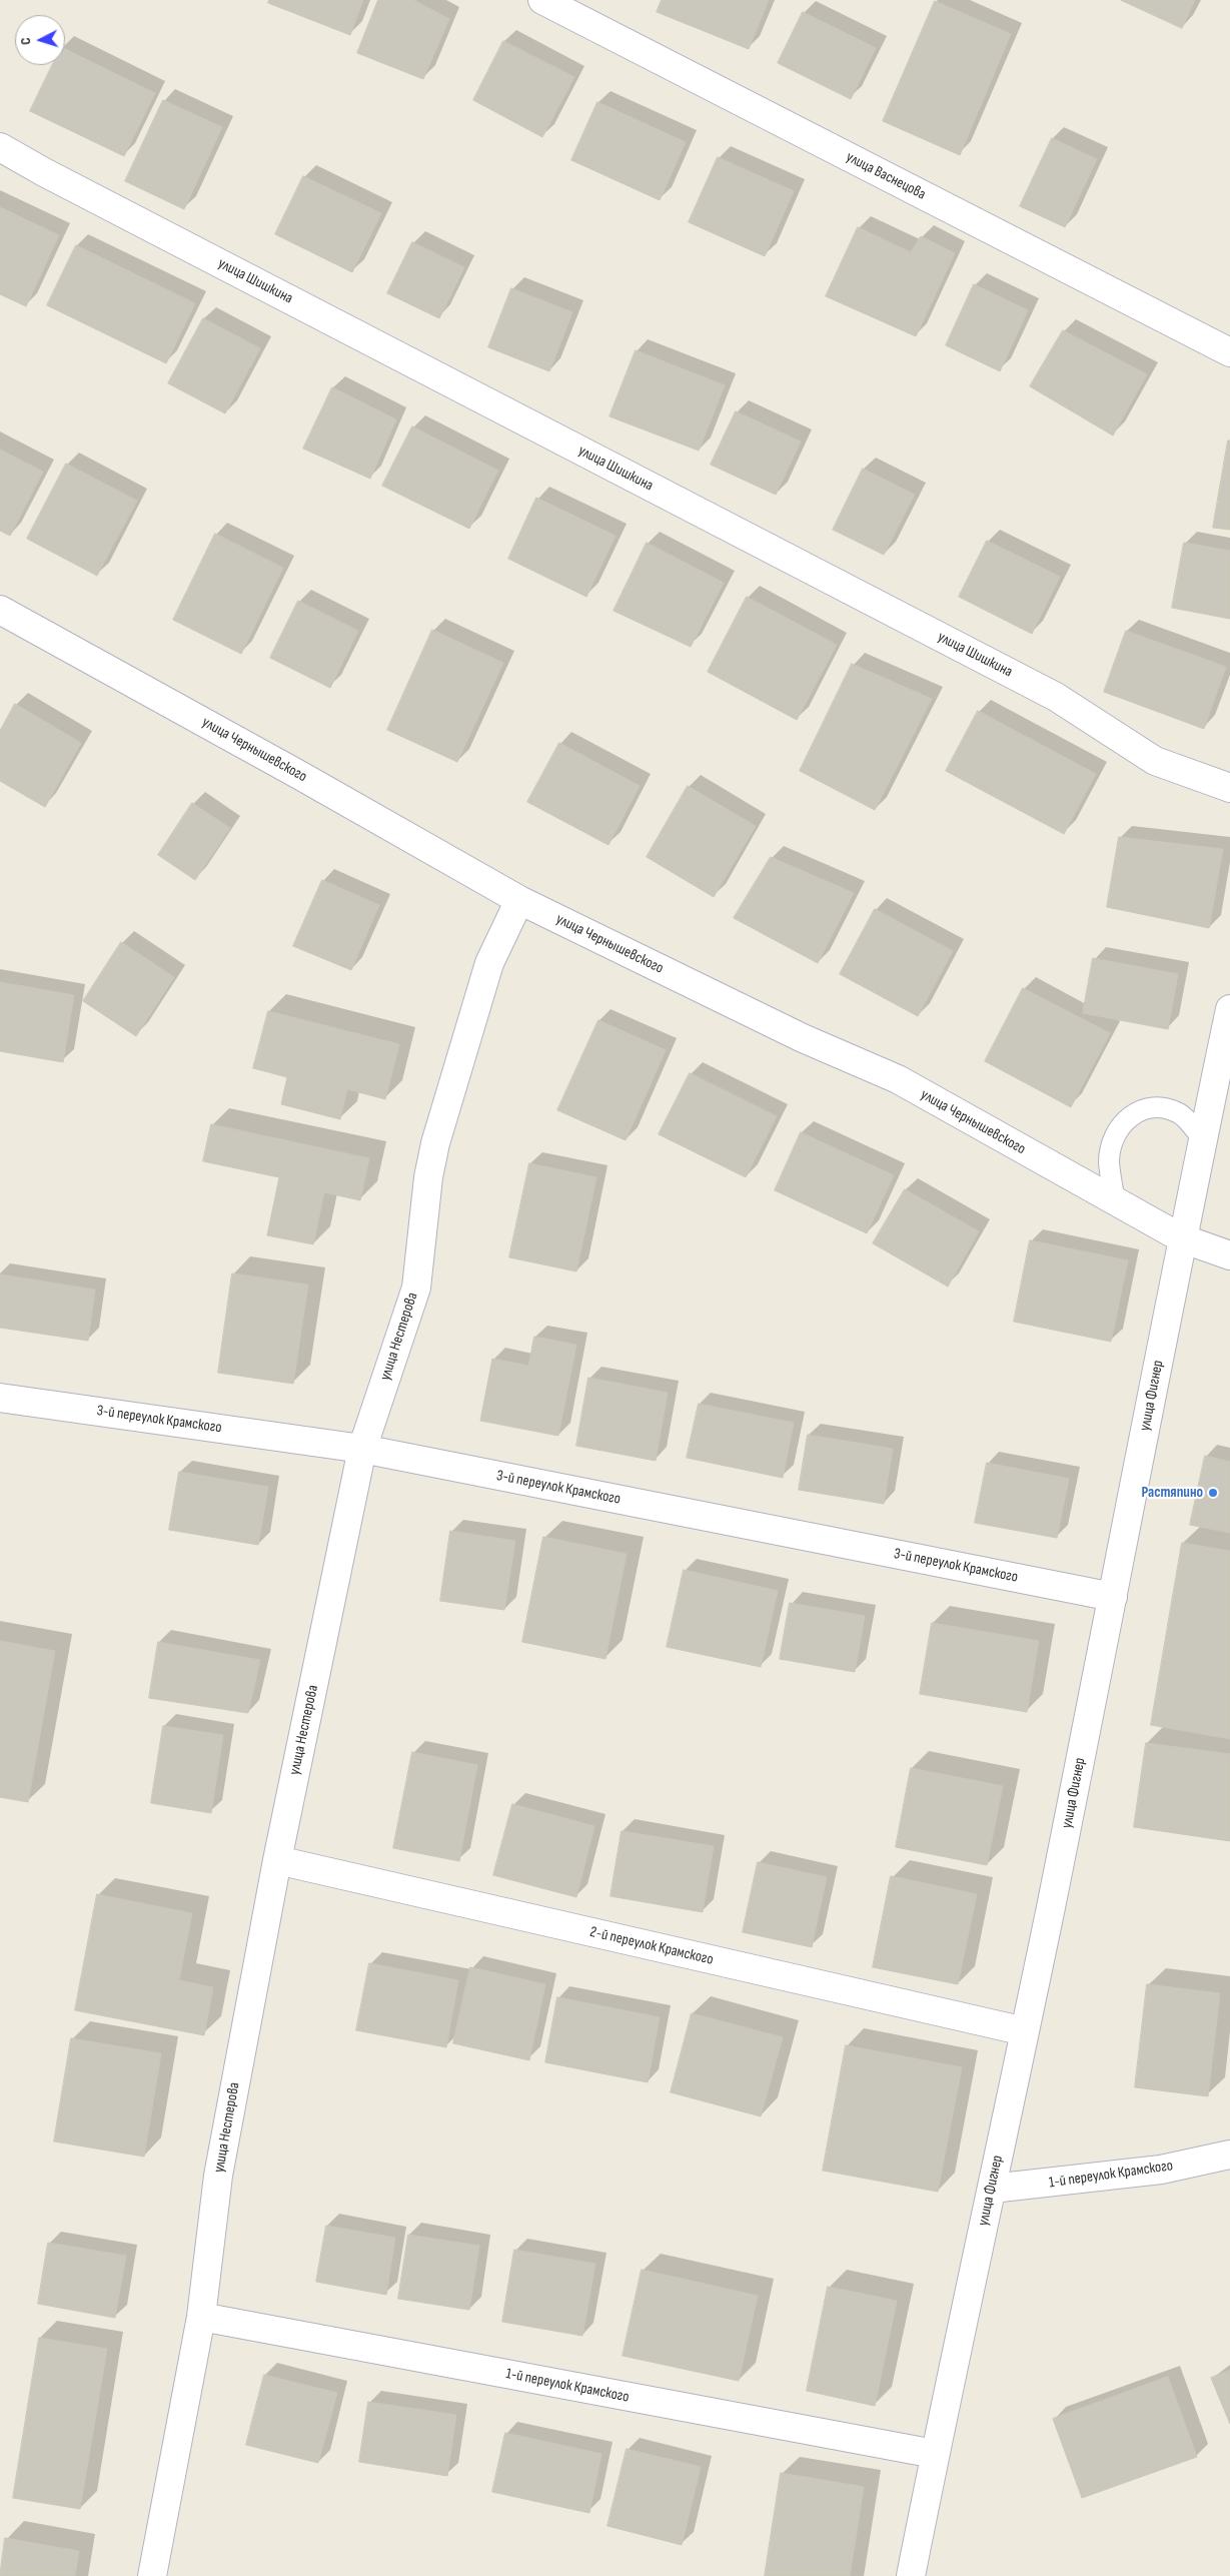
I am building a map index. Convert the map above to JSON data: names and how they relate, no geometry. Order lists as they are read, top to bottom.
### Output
{
  "streets": {
    "street": [
      "улица Васнецова",
      "улица Шишкина",
      "улица Чернышевского",
      "улица Нестерова",
      "улица Фигнер",
      "3-й переулок Крамского",
      "2-й переулок Крамского",
      "1-й переулок Крамского"
    ]
  },
  "crossings": [
    ["улица Чернышевского", "улица Нестерова"],
    ["улица Чернышевского", "улица Фигнер"],
    ["улица Нестерова", "3-й переулок Крамского"],
    ["улица Нестерова", "2-й переулок Крамского"],
    ["улица Нестерова", "1-й переулок Крамского"],
    ["улица Фигнер", "3-й переулок Крамского"],
    ["улица Фигнер", "2-й переулок Крамского"],
    ["улица Фигнер", "1-й переулок Крамского"]
  ],
  "places": ["Растяпино"],
  "north": "left"
}
